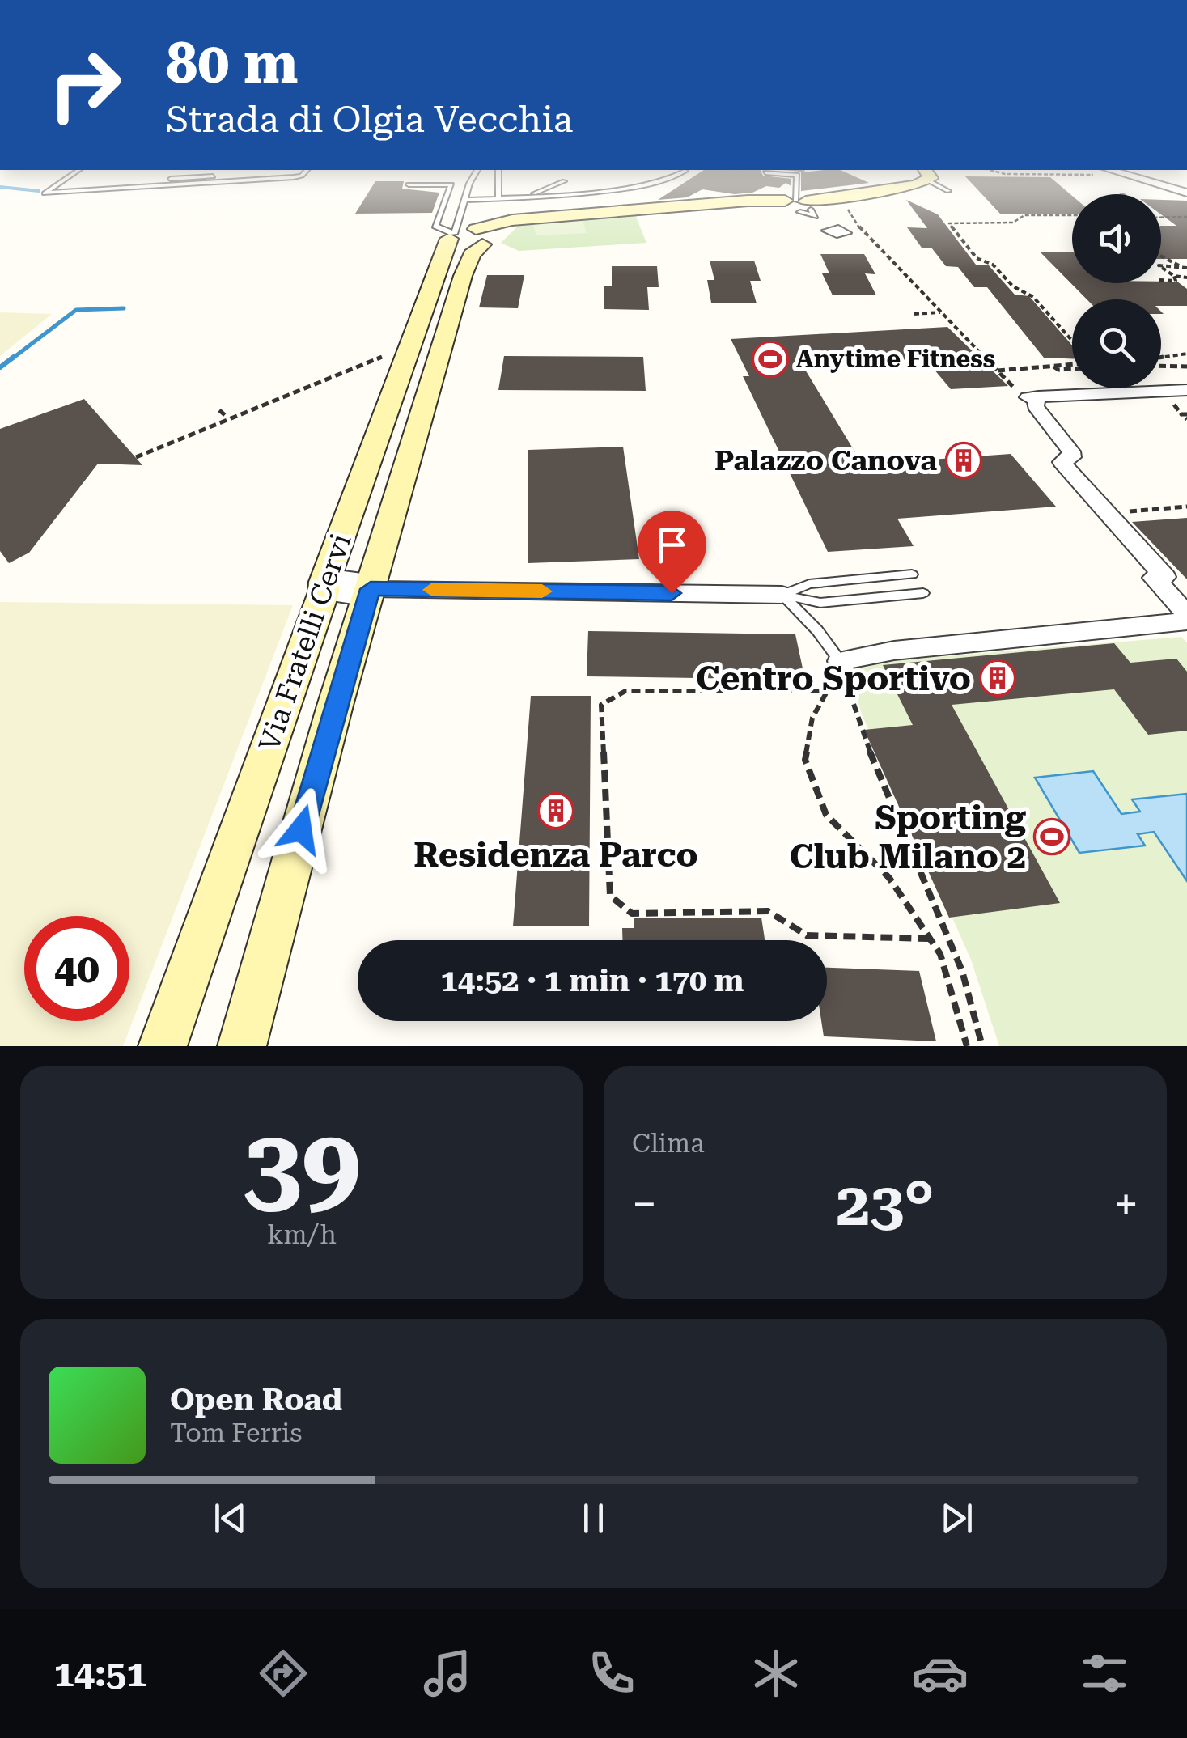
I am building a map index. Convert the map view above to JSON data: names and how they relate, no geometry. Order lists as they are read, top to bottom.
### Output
{
  "streets": {
    "street": ["Via Fratelli Cervi"]
  },
  "places": {
    "sports": ["Anytime Fitness", "Sporting Club Milano 2"],
    "building": ["Palazzo Canova", "Centro Sportivo", "Residenza Parco"]
  },
  "page": {
    "turn": ["80 m", "Strada di Olgia Vecchia"],
    "limit": "40",
    "trip": "14:52 · 1 min · 170 m",
    "tile": [
      ["39", "km/h"],
      "Clima"
    ],
    "heat": ["−", "23°", "+"],
    "song": ["Open Road", "Tom Ferris"],
    "tabs": "14:51"
  }
}
